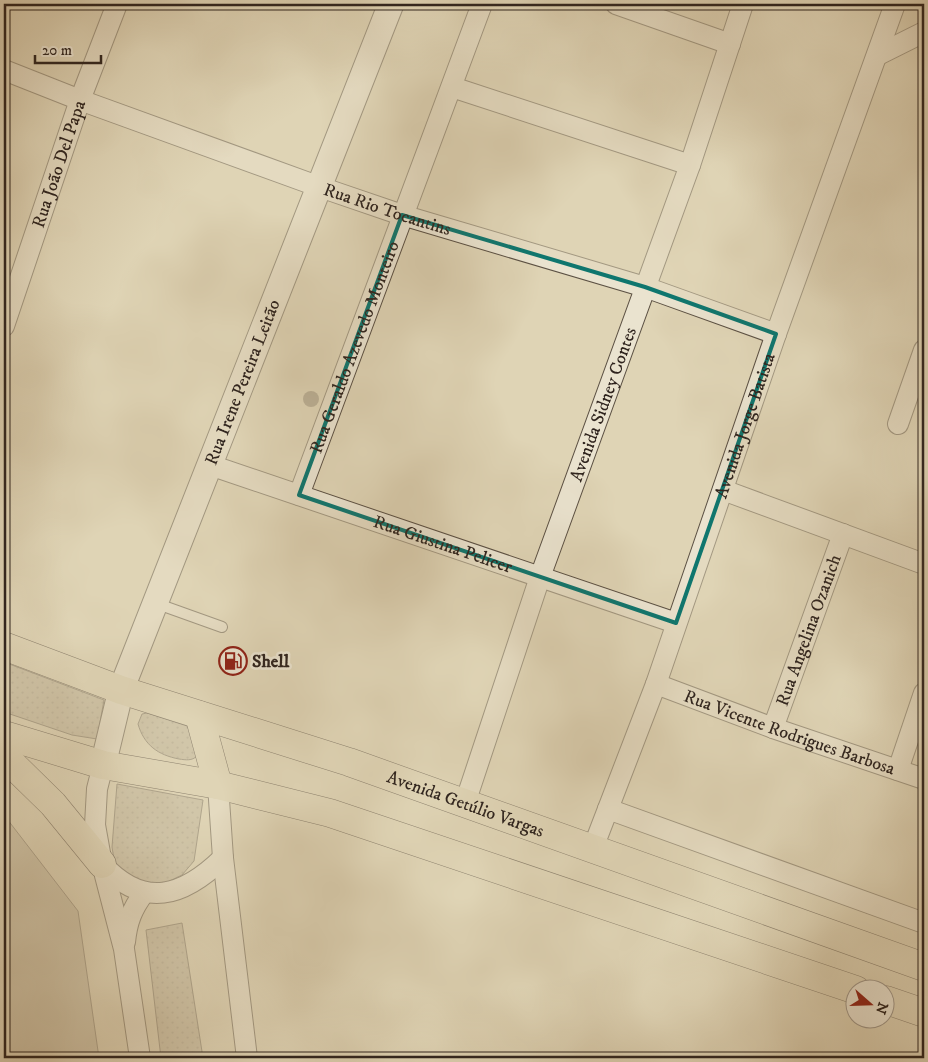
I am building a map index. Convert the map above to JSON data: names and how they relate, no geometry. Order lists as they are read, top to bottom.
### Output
{
  "streets": {
    "main road": ["Avenida Getúlio Vargas"],
    "street": [
      "Rua João Del Papa",
      "Rua Rio Tocantins",
      "Rua Geraldo Azevedo Monteiro",
      "Rua Irene Pereira Leitão",
      "Avenida Sidney Contes",
      "Avenida Jorge Batista",
      "Rua Giustina Pelicer",
      "Rua Angelina Ozanich",
      "Rua Vicente Rodrigues Barbosa"
    ]
  },
  "crossings": [
    ["Rua João Del Papa", "Rua Rio Tocantins"],
    ["Rua Rio Tocantins", "Rua Geraldo Azevedo Monteiro"],
    ["Rua Rio Tocantins", "Rua Irene Pereira Leitão"],
    ["Rua Rio Tocantins", "Avenida Sidney Contes"],
    ["Rua Rio Tocantins", "Avenida Jorge Batista"],
    ["Rua Geraldo Azevedo Monteiro", "Rua Giustina Pelicer"],
    ["Rua Irene Pereira Leitão", "Rua Giustina Pelicer"],
    ["Rua Irene Pereira Leitão", "Avenida Getúlio Vargas"],
    ["Avenida Sidney Contes", "Rua Giustina Pelicer"],
    ["Avenida Sidney Contes", "Avenida Getúlio Vargas"],
    ["Avenida Jorge Batista", "Rua Giustina Pelicer"],
    ["Avenida Jorge Batista", "Rua Vicente Rodrigues Barbosa"],
    ["Avenida Jorge Batista", "Avenida Getúlio Vargas"],
    ["Rua Angelina Ozanich", "Rua Vicente Rodrigues Barbosa"]
  ],
  "places": {
    "fuel station": ["Shell"]
  },
  "scale_bar": "20 m",
  "north": "right"
}
